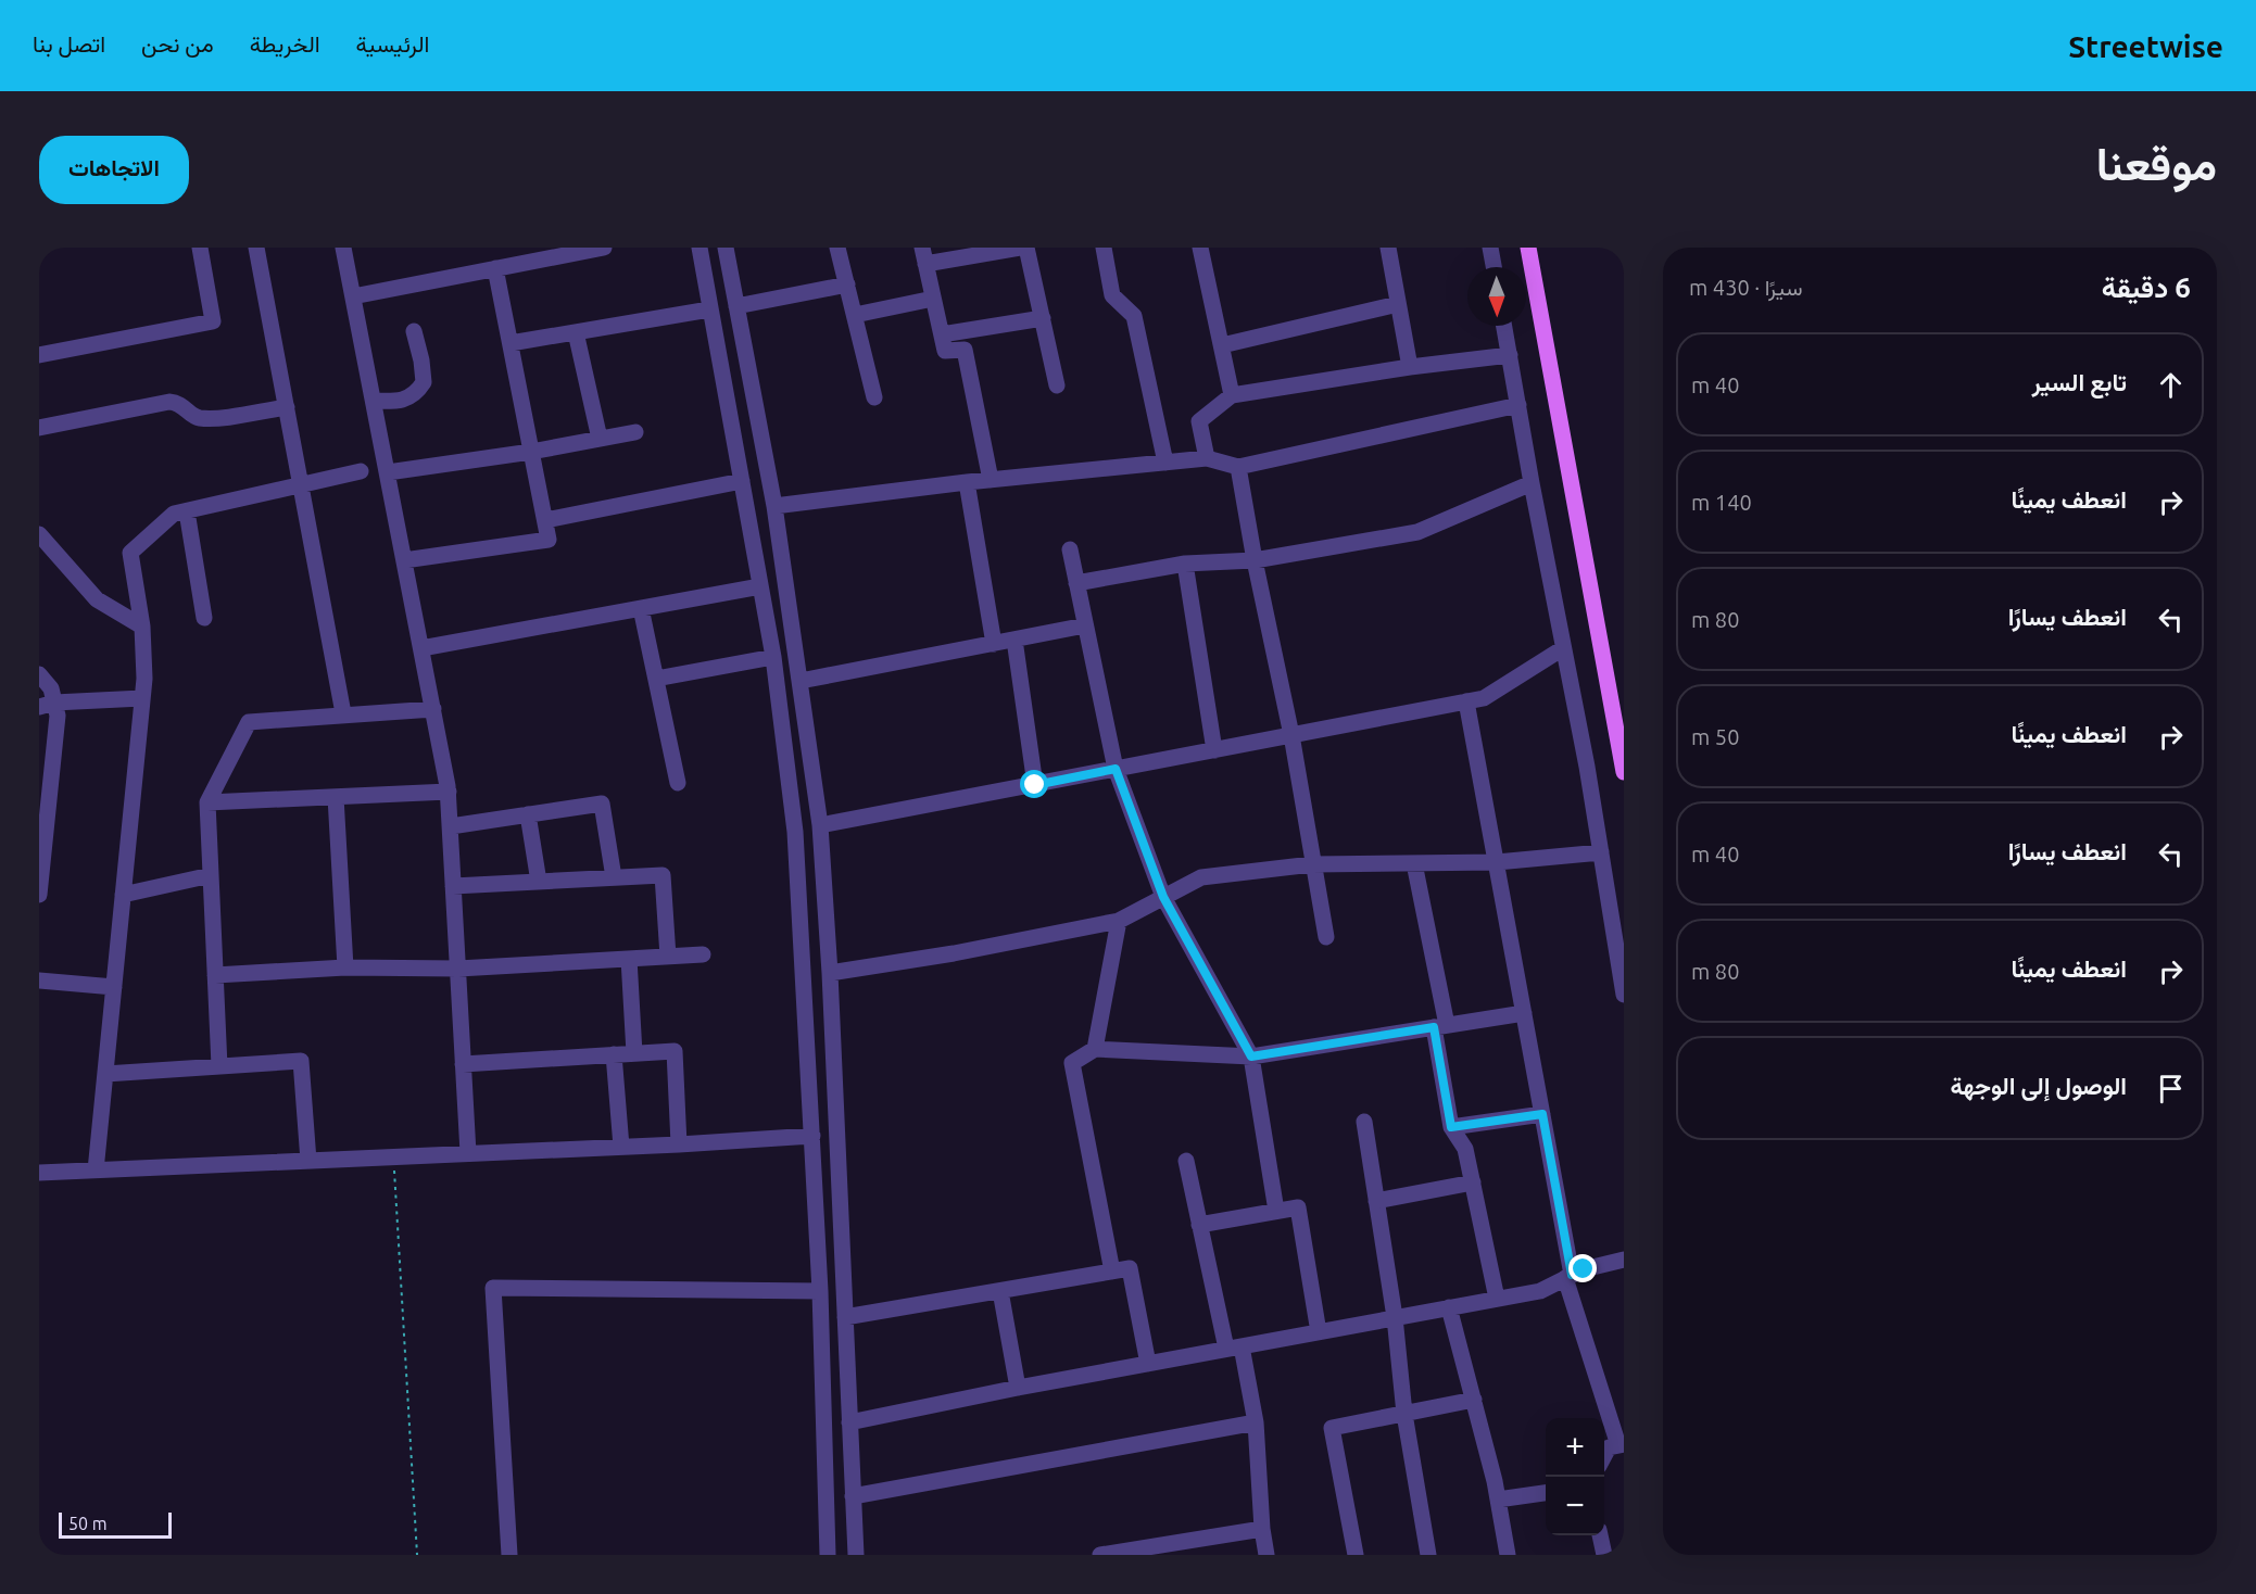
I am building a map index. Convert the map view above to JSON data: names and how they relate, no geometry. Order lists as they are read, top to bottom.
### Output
{
  "scale_bar": "50 m",
  "north": "bottom",
  "page": {
    "header": "Streetwise",
    "nav": [
      "الرئيسية",
      "الخريطة",
      "من نحن",
      "اتصل بنا"
    ],
    "title": "موقعنا",
    "buttons": "الاتجاهات",
    "heading": ["6 دقيقة", "سيرًا · 430 m"],
    "list": [
      ["تابع السير", "40 m"],
      ["انعطف يمينًا", "140 m"],
      ["انعطف يسارًا", "80 m"],
      ["انعطف يمينًا", "50 m"],
      ["انعطف يسارًا", "40 m"],
      ["انعطف يمينًا", "80 m"],
      "الوصول إلى الوجهة"
    ],
    "map_buttons": ["+", "−"],
    "scale": "50 m"
  }
}
